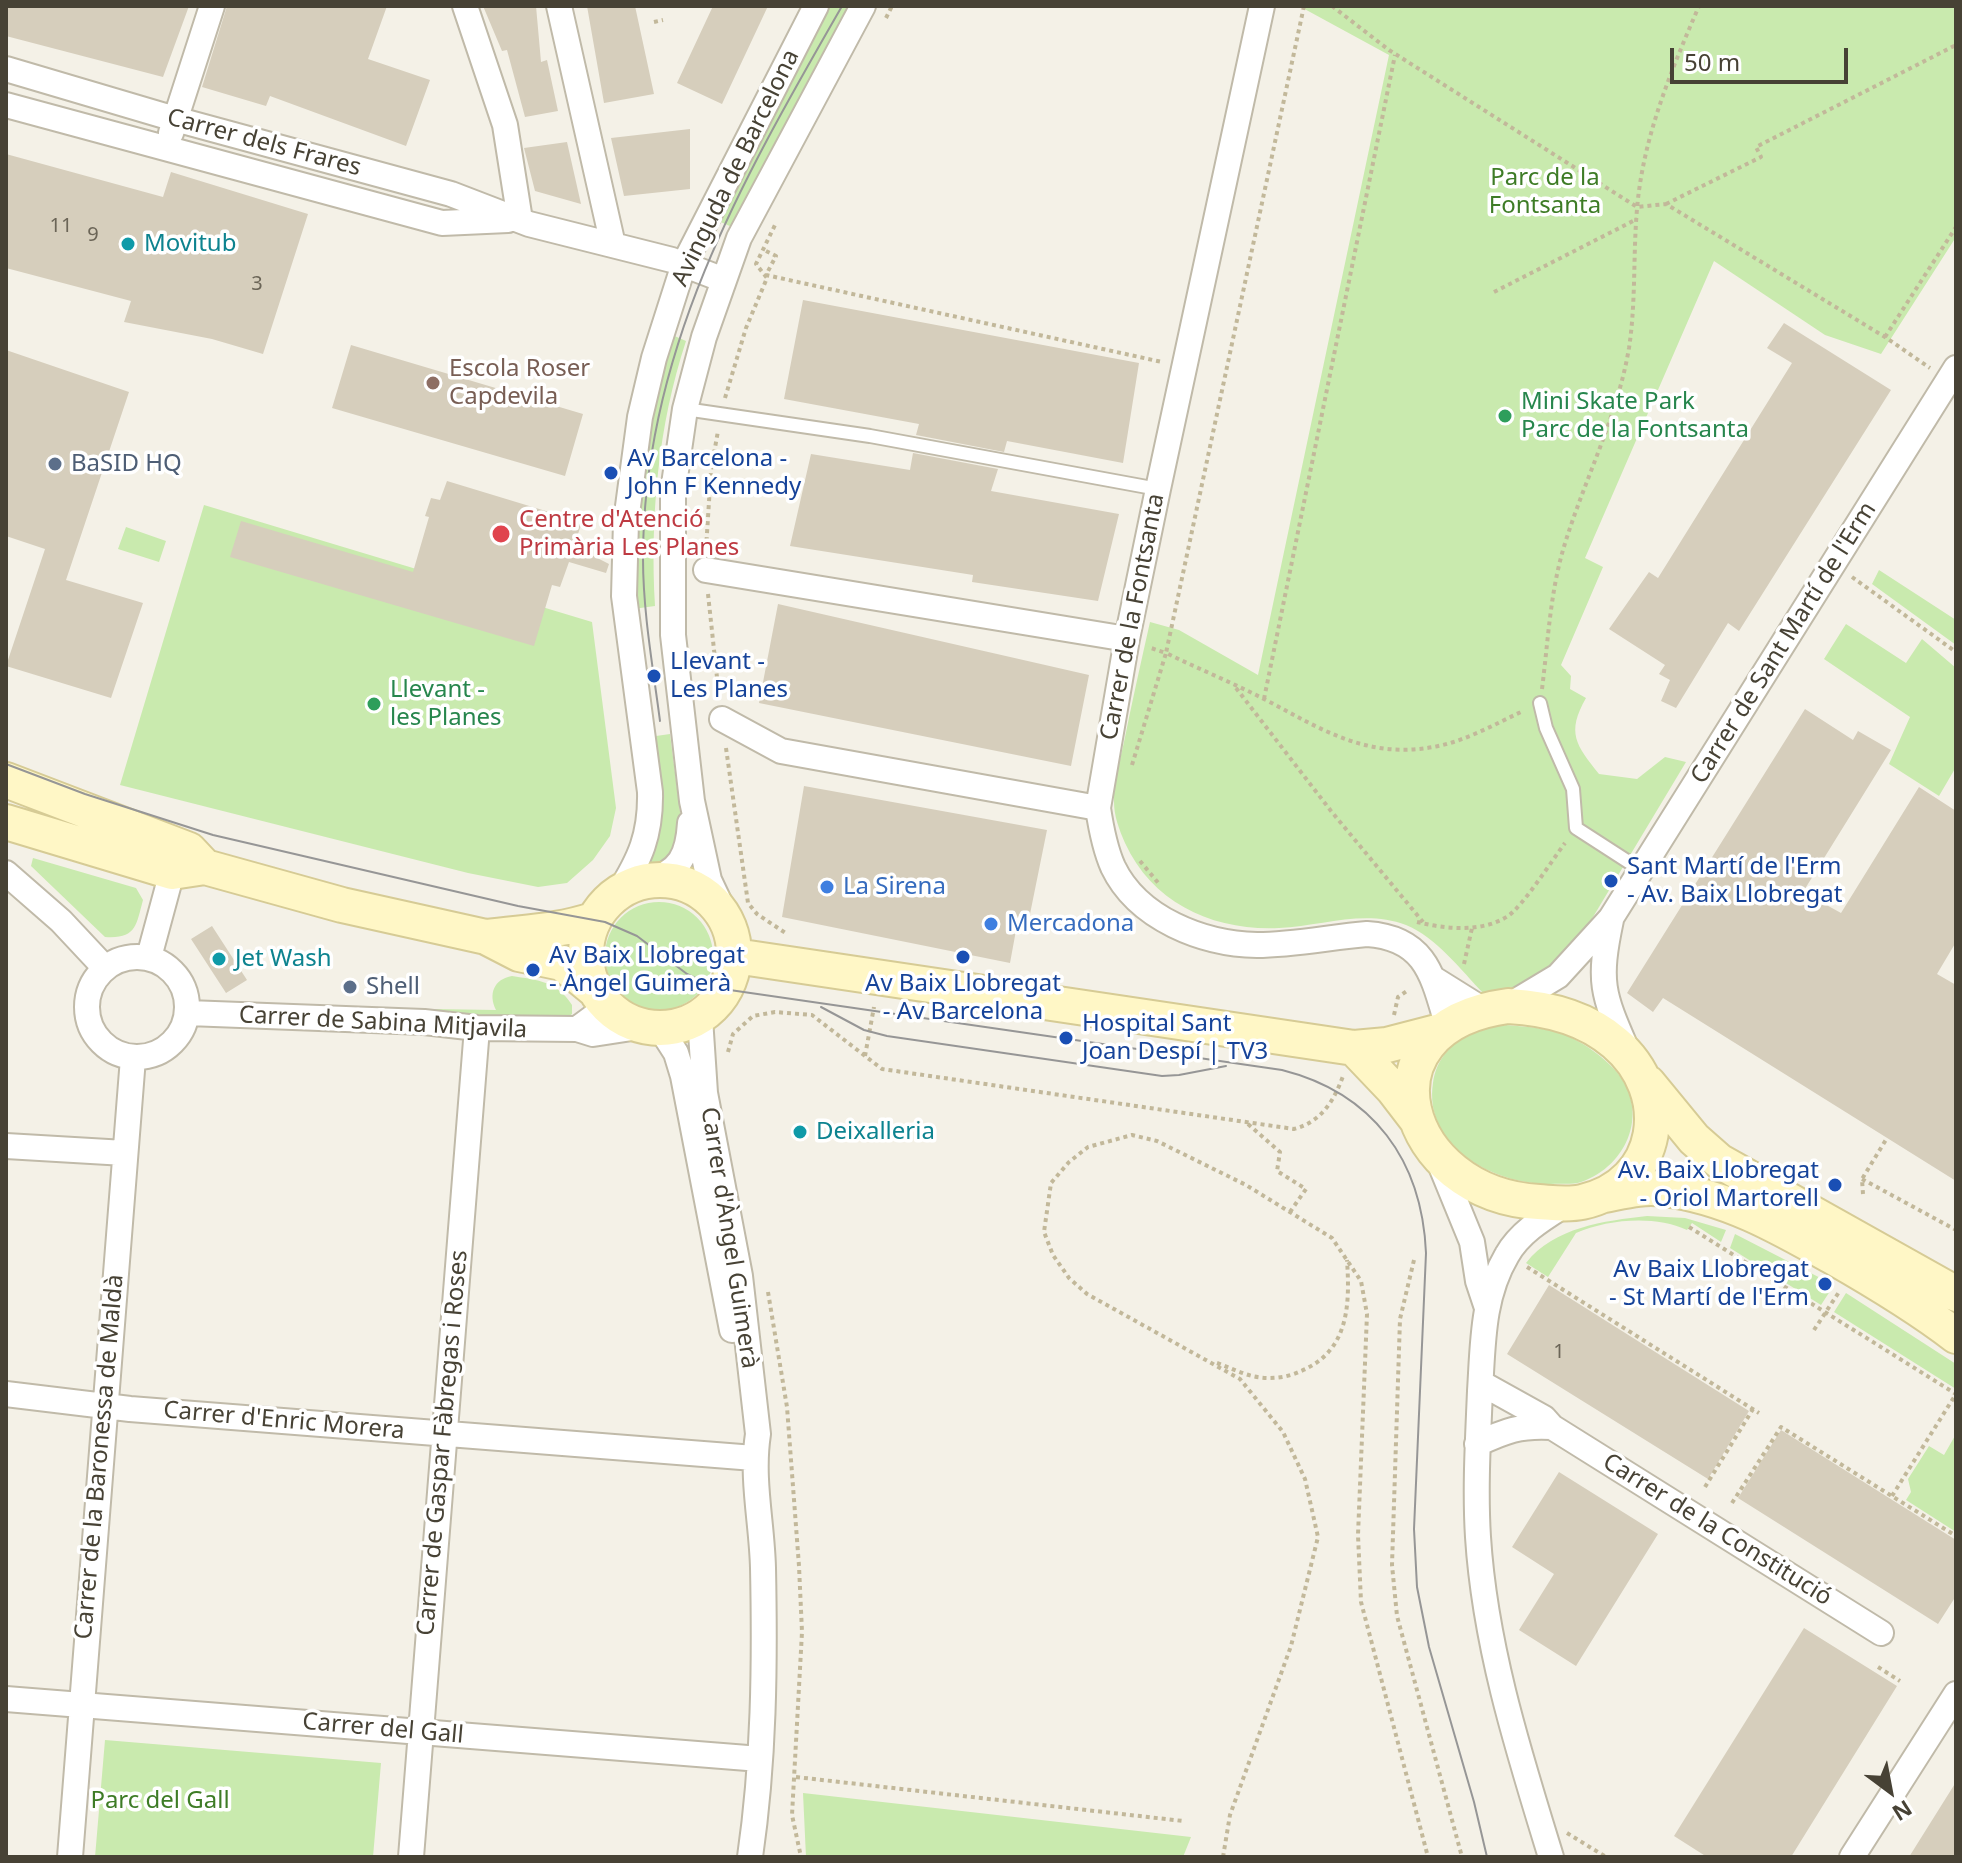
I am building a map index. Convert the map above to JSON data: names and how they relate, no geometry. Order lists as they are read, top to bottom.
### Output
{
  "streets": {
    "street": [
      "Carrer dels Frares",
      "Avinguda de Barcelona",
      "Carrer de la Fontsanta",
      "Carrer de Sant Martí de l'Erm",
      "Carrer de Sabina Mitjavila",
      "Carrer d'Àngel Guimerà",
      "Carrer d'Enric Morera",
      "Carrer de Gaspar Fàbregas i Roses",
      "Carrer de la Baronessa de Maldà",
      "Carrer de la Constitució",
      "Carrer del Gall"
    ]
  },
  "crossings": [
    ["Carrer dels Frares", "Avinguda de Barcelona"],
    ["Avinguda de Barcelona", "Carrer de Sabina Mitjavila"],
    ["Avinguda de Barcelona", "Carrer d'Àngel Guimerà"],
    ["Carrer de la Fontsanta", "Carrer de Sant Martí de l'Erm"],
    ["Carrer de Sabina Mitjavila", "Carrer d'Àngel Guimerà"],
    ["Carrer de Sabina Mitjavila", "Carrer de Gaspar Fàbregas i Roses"],
    ["Carrer de Sabina Mitjavila", "Carrer de la Baronessa de Maldà"],
    ["Carrer d'Àngel Guimerà", "Carrer d'Enric Morera"],
    ["Carrer d'Àngel Guimerà", "Carrer del Gall"],
    ["Carrer d'Enric Morera", "Carrer de Gaspar Fàbregas i Roses"],
    ["Carrer d'Enric Morera", "Carrer de la Baronessa de Maldà"],
    ["Carrer de Gaspar Fàbregas i Roses", "Carrer del Gall"],
    ["Carrer de la Baronessa de Maldà", "Carrer del Gall"]
  ],
  "parks": ["Parc de la Fontsanta", "Parc del Gall"],
  "places": [
    "Movitub",
    "Escola Roser Capdevila",
    "Mini Skate Park Parc de la Fontsanta",
    "BaSID HQ",
    "Av Barcelona - John F Kennedy",
    "Centre d'Atenció Primària Les Planes",
    "Llevant - Les Planes",
    "Llevant - les Planes",
    "Sant Martí de l'Erm - Av. Baix Llobregat",
    "La Sirena",
    "Mercadona",
    "Av Baix Llobregat - Av Barcelona",
    "Jet Wash",
    "Av Baix Llobregat - Àngel Guimerà",
    "Shell",
    "Hospital Sant Joan Despí | TV3",
    "Deixalleria",
    "Av. Baix Llobregat - Oriol Martorell",
    "Av Baix Llobregat - St Martí de l'Erm"
  ],
  "house_numbers": [
    "11",
    "9",
    "3",
    "1"
  ],
  "scale_bar": "50 m",
  "north": "bottom right"
}
